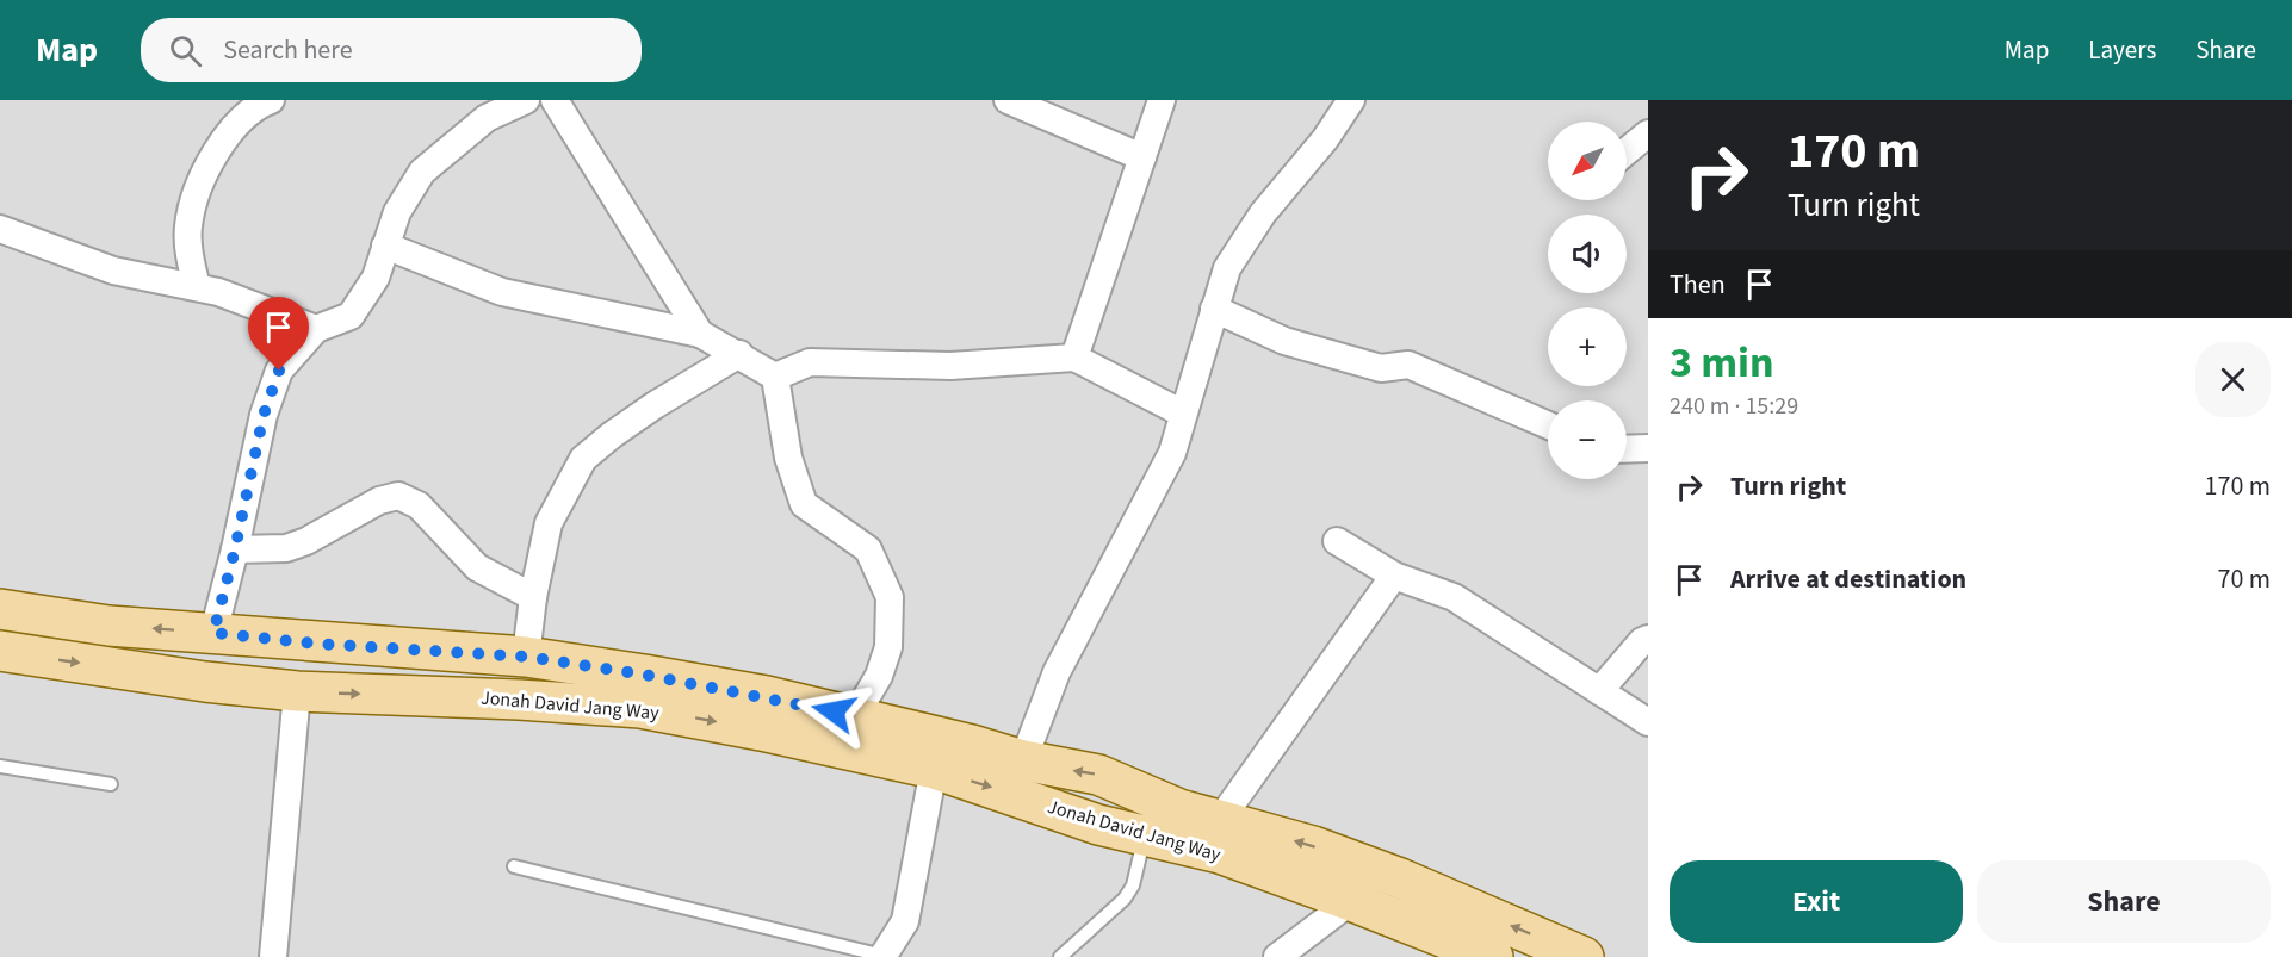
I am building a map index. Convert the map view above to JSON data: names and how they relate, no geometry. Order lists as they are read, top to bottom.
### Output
{
  "streets": {
    "main road": ["Jonah David Jang Way"]
  },
  "north": "bottom left",
  "page": {
    "header": "Map",
    "search": "Search here",
    "nav": ["Map", "Layers", "Share"],
    "turn": ["170 m", "Turn right"],
    "map_buttons": ["+", "−"],
    "then": "Then",
    "heading": ["3 min", "240 m · 15:29"],
    "list": [
      {
        "name": "Turn right",
        "value": "170 m"
      },
      {
        "name": "Arrive at destination",
        "value": "70 m"
      }
    ],
    "buttons": ["Exit", "Share"]
  }
}
